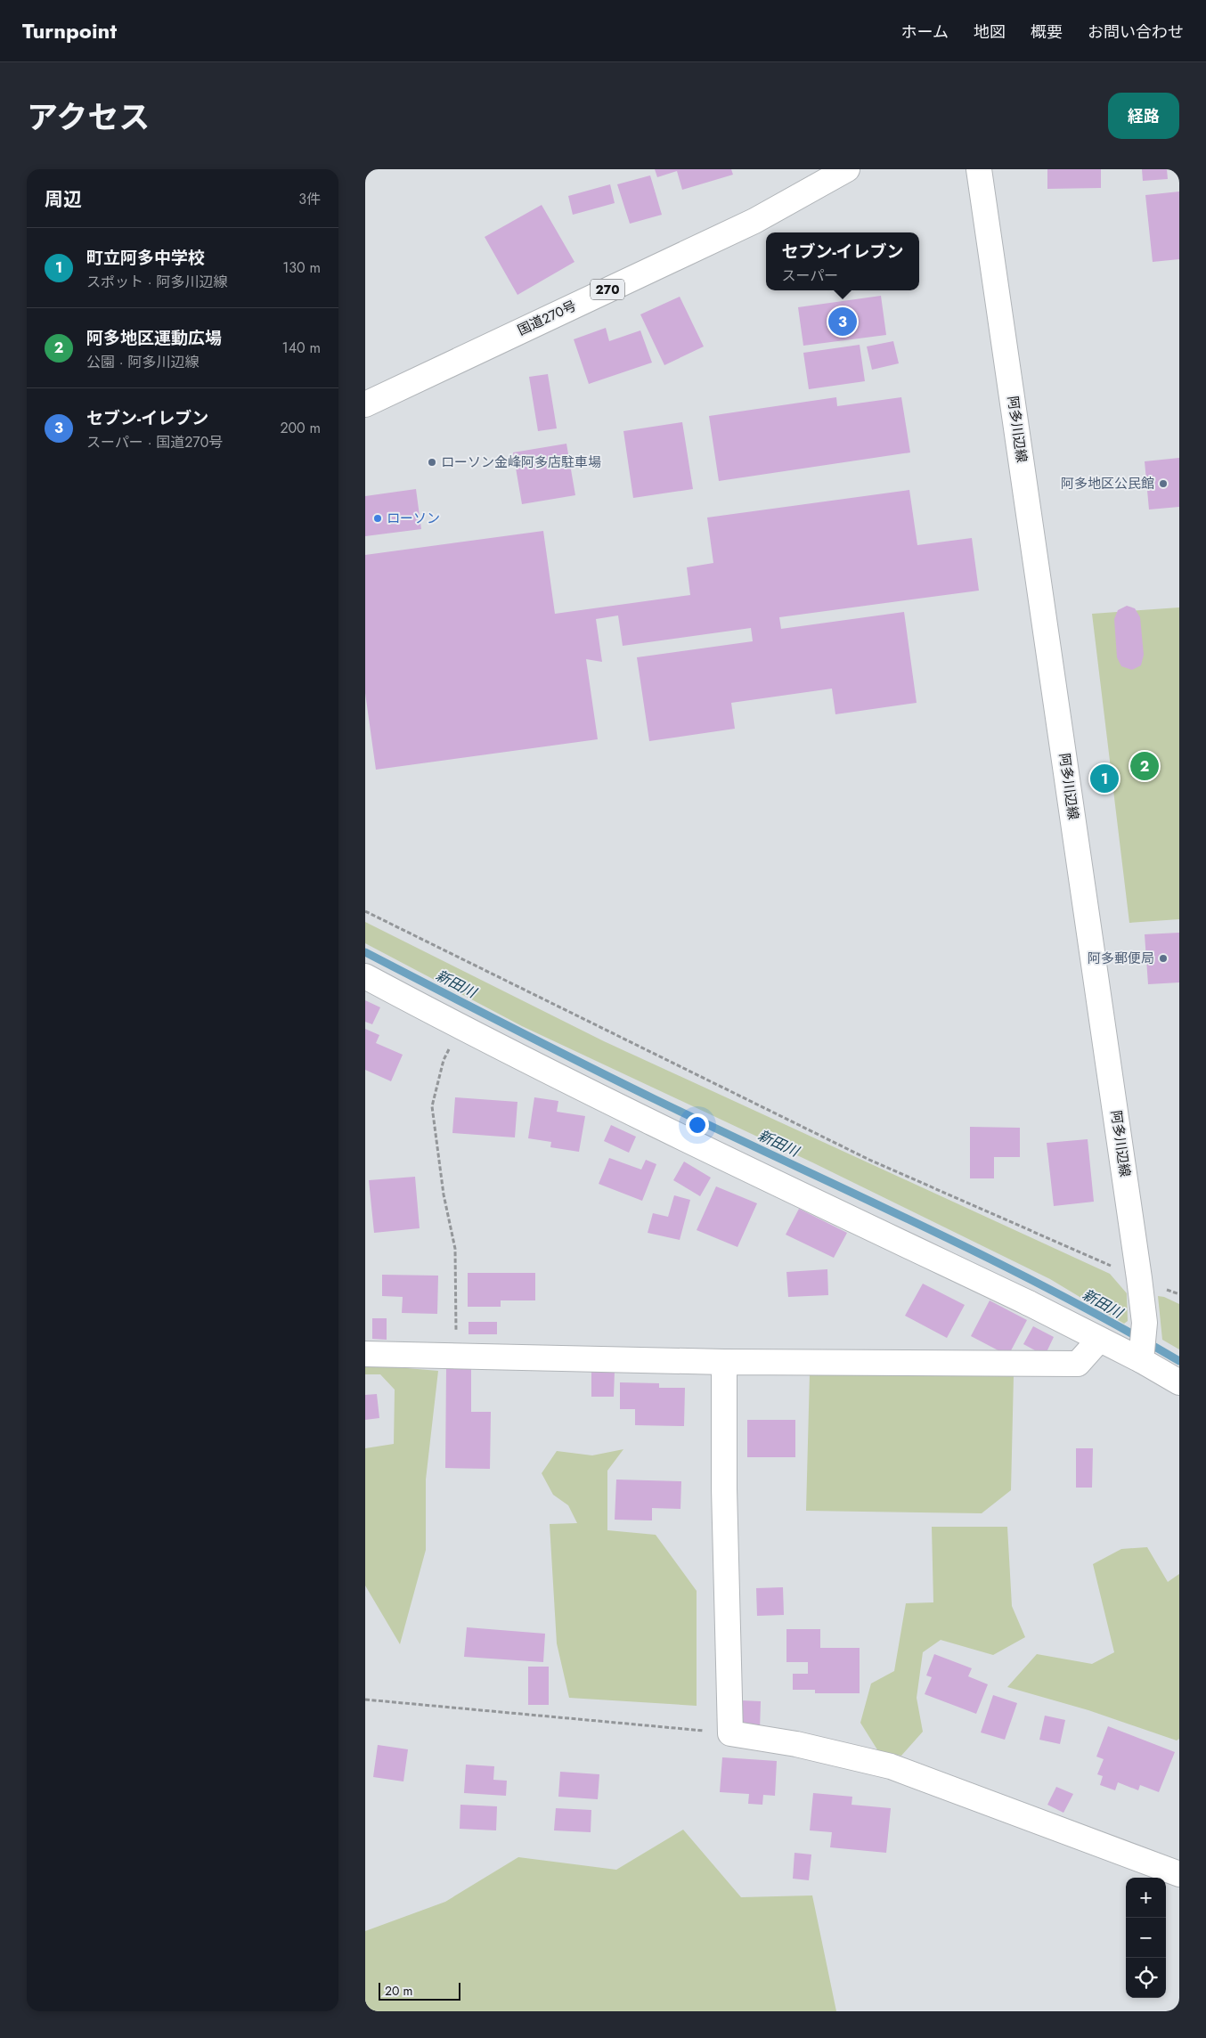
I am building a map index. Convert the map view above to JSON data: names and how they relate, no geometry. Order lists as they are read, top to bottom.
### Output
{
  "streets": {
    "main road": ["270", "国道270号", "阿多川辺線"]
  },
  "water": ["新田川"],
  "places": [
    "ローソン金峰阿多店駐車場",
    "阿多地区公民館",
    "ローソン",
    "阿多郵便局"
  ],
  "scale_bar": "20 m",
  "page": {
    "header": "Turnpoint",
    "nav": [
      "ホーム",
      "地図",
      "概要",
      "お問い合わせ"
    ],
    "title": "アクセス",
    "buttons": "経路",
    "heading": ["周辺", "3件"],
    "list": [
      {
        "mark": "1",
        "name": "町立阿多中学校",
        "note": "スポット · 阿多川辺線",
        "value": "130 m"
      },
      {
        "mark": "2",
        "name": "阿多地区運動広場",
        "note": "公園 · 阿多川辺線",
        "value": "140 m"
      },
      {
        "mark": "3",
        "name": "セブン-イレブン",
        "note": "スーパー · 国道270号",
        "value": "200 m"
      }
    ],
    "popup": ["セブン-イレブン", "スーパー"],
    "pins": ["3", "2", "1"],
    "map_buttons": ["+", "−"],
    "scale": "20 m"
  }
}
